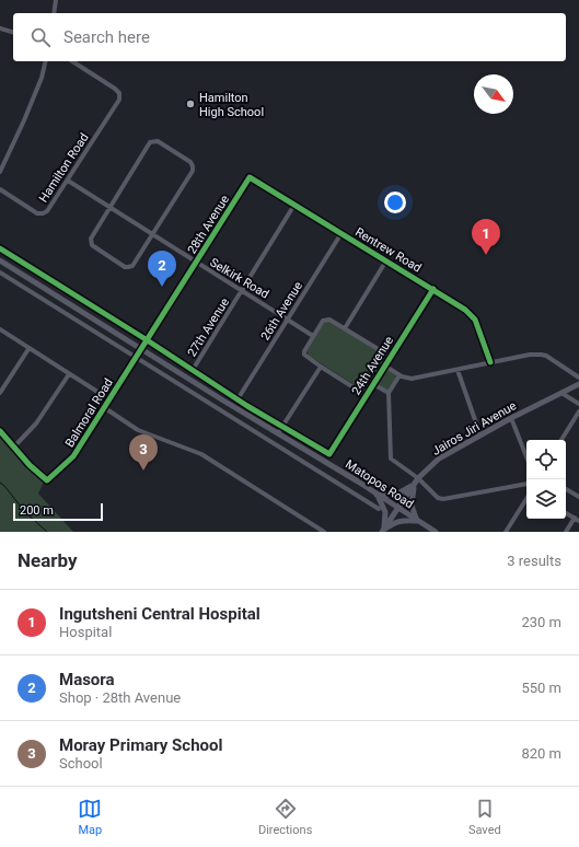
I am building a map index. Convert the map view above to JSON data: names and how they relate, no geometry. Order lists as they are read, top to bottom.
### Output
{
  "streets": {
    "main road": ["Jairos Jiri Avenue", "Matopos Road"],
    "street": [
      "Hamilton Road",
      "28th Avenue",
      "Rentrew Road",
      "Selkirk Road",
      "26th Avenue",
      "27th Avenue",
      "24th Avenue",
      "Balmoral Road"
    ]
  },
  "crossings": [
    ["Hamilton Road", "Selkirk Road"],
    ["28th Avenue", "Rentrew Road"],
    ["28th Avenue", "Selkirk Road"],
    ["28th Avenue", "Balmoral Road"],
    ["28th Avenue", "Matopos Road"],
    ["Rentrew Road", "26th Avenue"],
    ["Rentrew Road", "27th Avenue"],
    ["Rentrew Road", "24th Avenue"],
    ["Selkirk Road", "26th Avenue"],
    ["Selkirk Road", "27th Avenue"],
    ["Balmoral Road", "Matopos Road"],
    ["Jairos Jiri Avenue", "Matopos Road"]
  ],
  "places": ["Hamilton High School"],
  "scale_bar": "200 m",
  "north": "bottom right",
  "page": {
    "search": "Search here",
    "pins": ["1", "2", "3"],
    "scale": "200 m",
    "heading": ["Nearby", "3 results"],
    "list": [
      {
        "mark": "1",
        "name": "Ingutsheni Central Hospital",
        "note": "Hospital",
        "value": "230 m"
      },
      {
        "mark": "2",
        "name": "Masora",
        "note": "Shop · 28th Avenue",
        "value": "550 m"
      },
      {
        "mark": "3",
        "name": "Moray Primary School",
        "note": "School",
        "value": "820 m"
      }
    ],
    "nav": ["Map", "Directions", "Saved"]
  }
}
